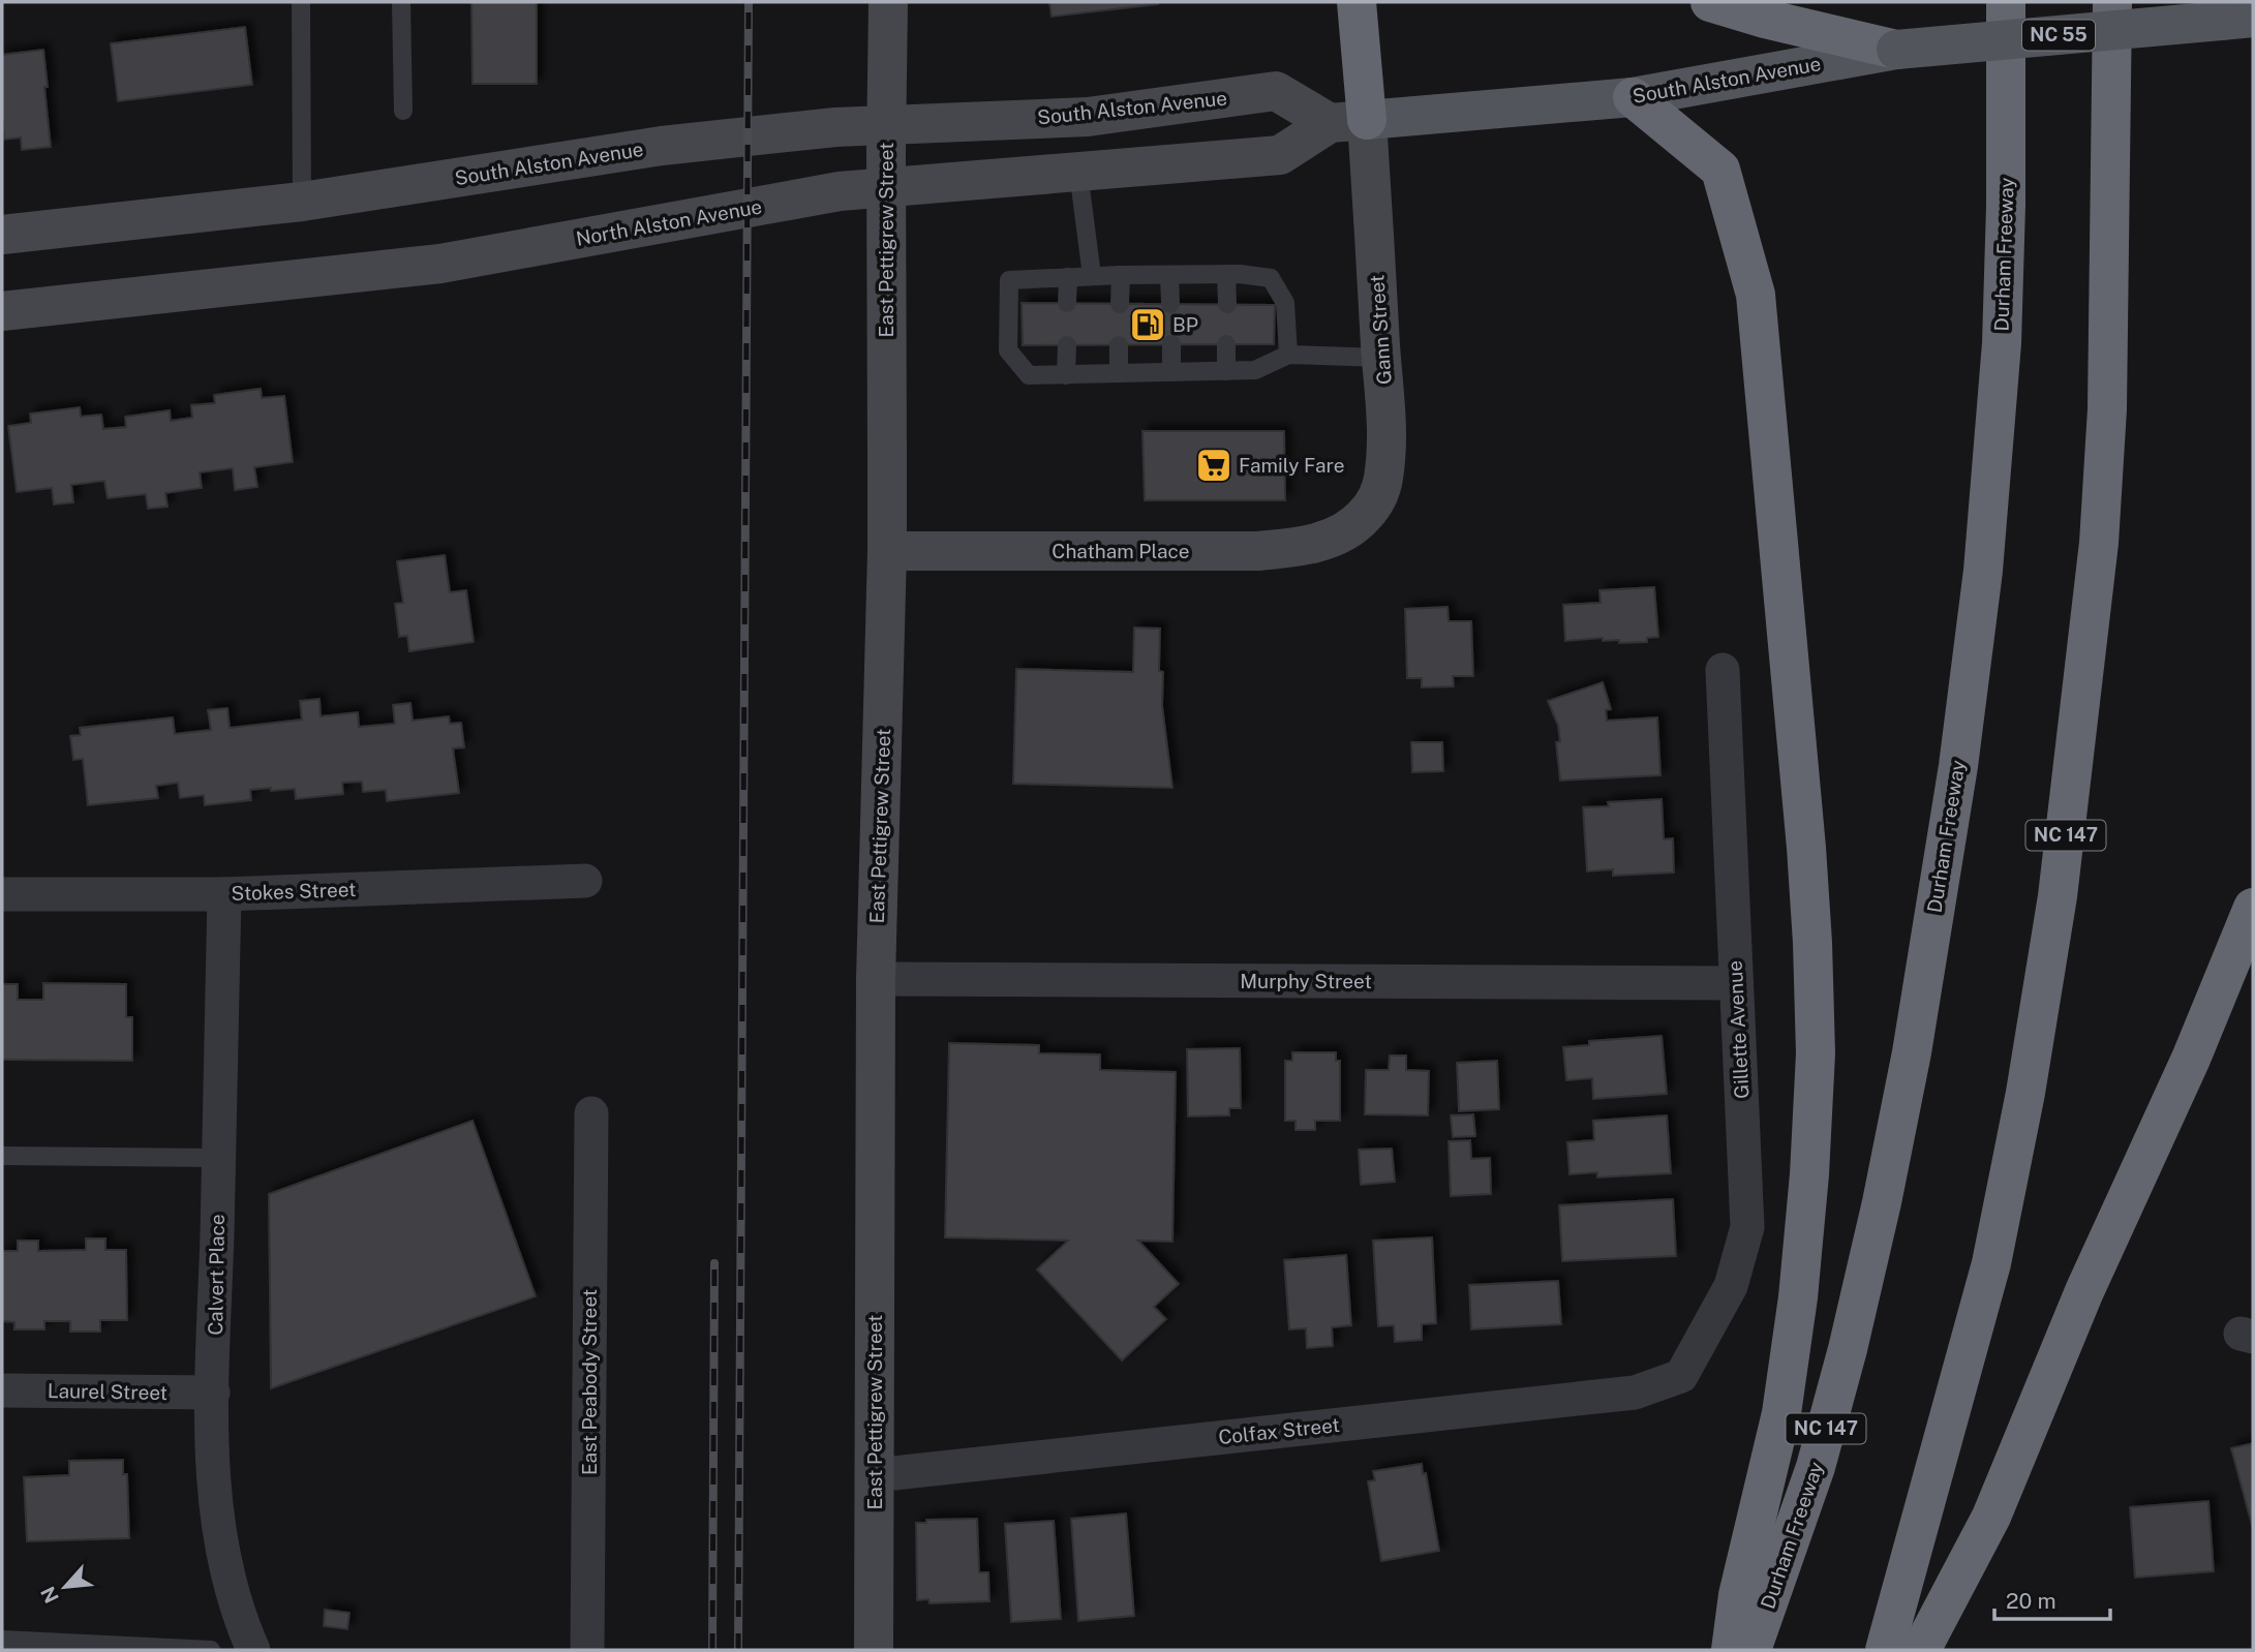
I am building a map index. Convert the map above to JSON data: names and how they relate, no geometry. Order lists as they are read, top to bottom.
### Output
{
  "streets": {
    "highway": ["Durham Freeway", "NC 147"],
    "main road": [
      "NC 55",
      "South Alston Avenue",
      "North Alston Avenue",
      "East Pettigrew Street",
      "Gann Street",
      "Chatham Place"
    ],
    "street": [
      "Stokes Street",
      "Murphy Street",
      "Gillette Avenue",
      "Calvert Place",
      "East Peabody Street",
      "Laurel Street",
      "Colfax Street"
    ]
  },
  "crossings": [
    ["South Alston Avenue", "North Alston Avenue"],
    ["South Alston Avenue", "Gann Street"],
    ["North Alston Avenue", "Gann Street"],
    ["East Pettigrew Street", "Chatham Place"],
    ["East Pettigrew Street", "Murphy Street"],
    ["East Pettigrew Street", "Colfax Street"],
    ["Gann Street", "Chatham Place"],
    ["Stokes Street", "Calvert Place"],
    ["Murphy Street", "Gillette Avenue"],
    ["Gillette Avenue", "Colfax Street"],
    ["Calvert Place", "Laurel Street"]
  ],
  "places": {
    "fuel station": ["BP"],
    "supermarket": ["Family Fare"]
  },
  "scale_bar": "20 m",
  "north": "bottom left"
}
